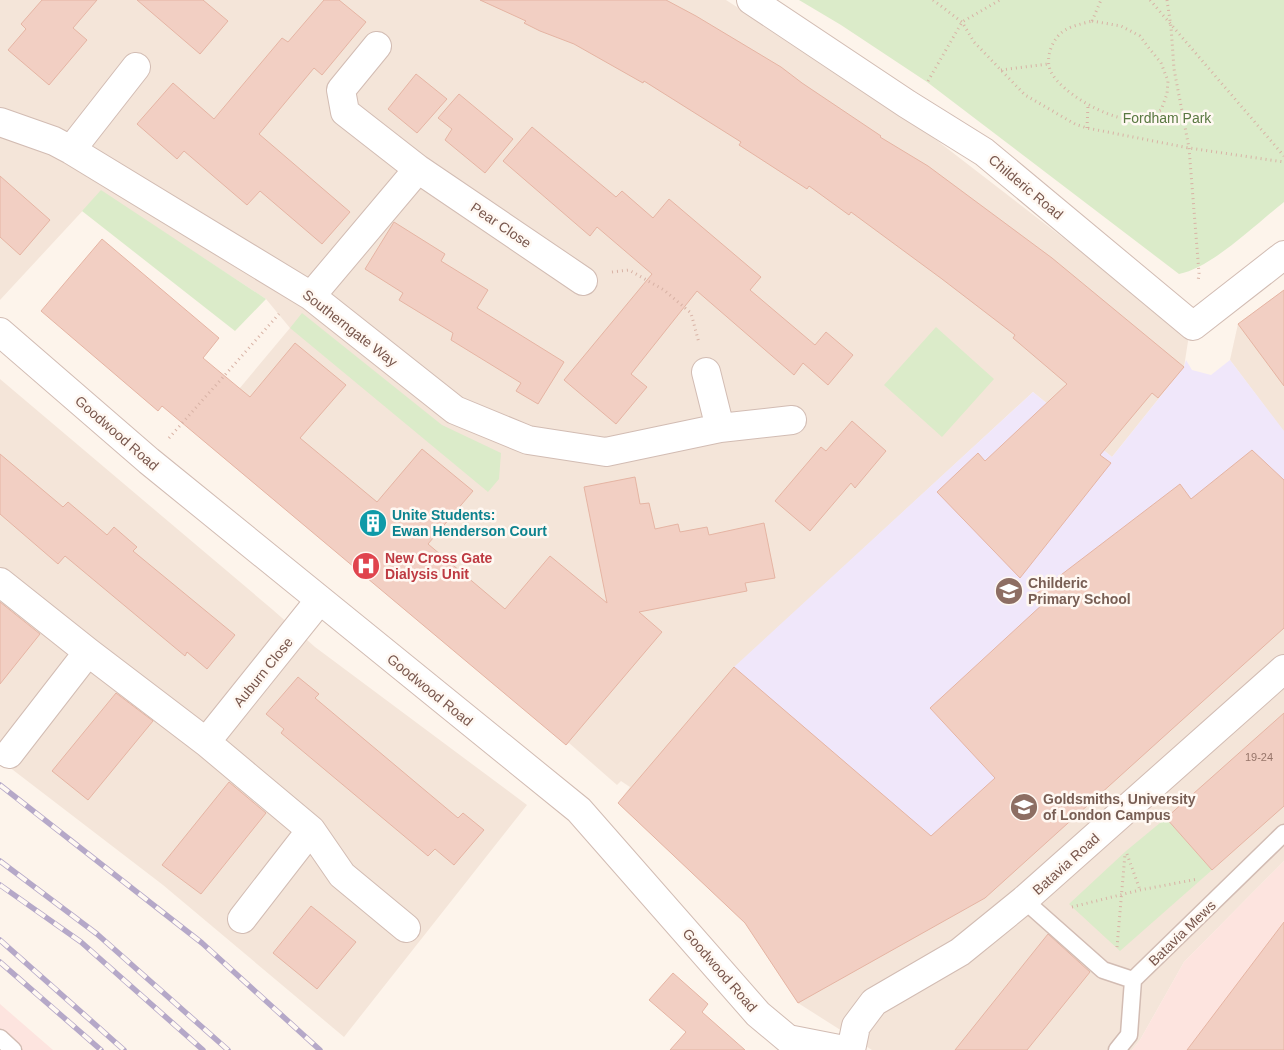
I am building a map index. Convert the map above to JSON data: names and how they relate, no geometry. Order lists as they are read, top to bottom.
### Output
{
  "streets": {
    "street": [
      "Childeric Road",
      "Pear Close",
      "Southerngate Way",
      "Goodwood Road",
      "Auburn Close",
      "Batavia Road"
    ],
    "lane": ["Batavia Mews"]
  },
  "crossings": [
    ["Goodwood Road", "Auburn Close"]
  ],
  "parks": ["Fordham Park"],
  "places": {
    "building": ["Unite Students: Ewan Henderson Court"],
    "hospital": ["New Cross Gate Dialysis Unit"],
    "school or university": ["Childeric Primary School", "Goldsmiths, University of London Campus"]
  },
  "house_numbers": ["19-24"]
}
